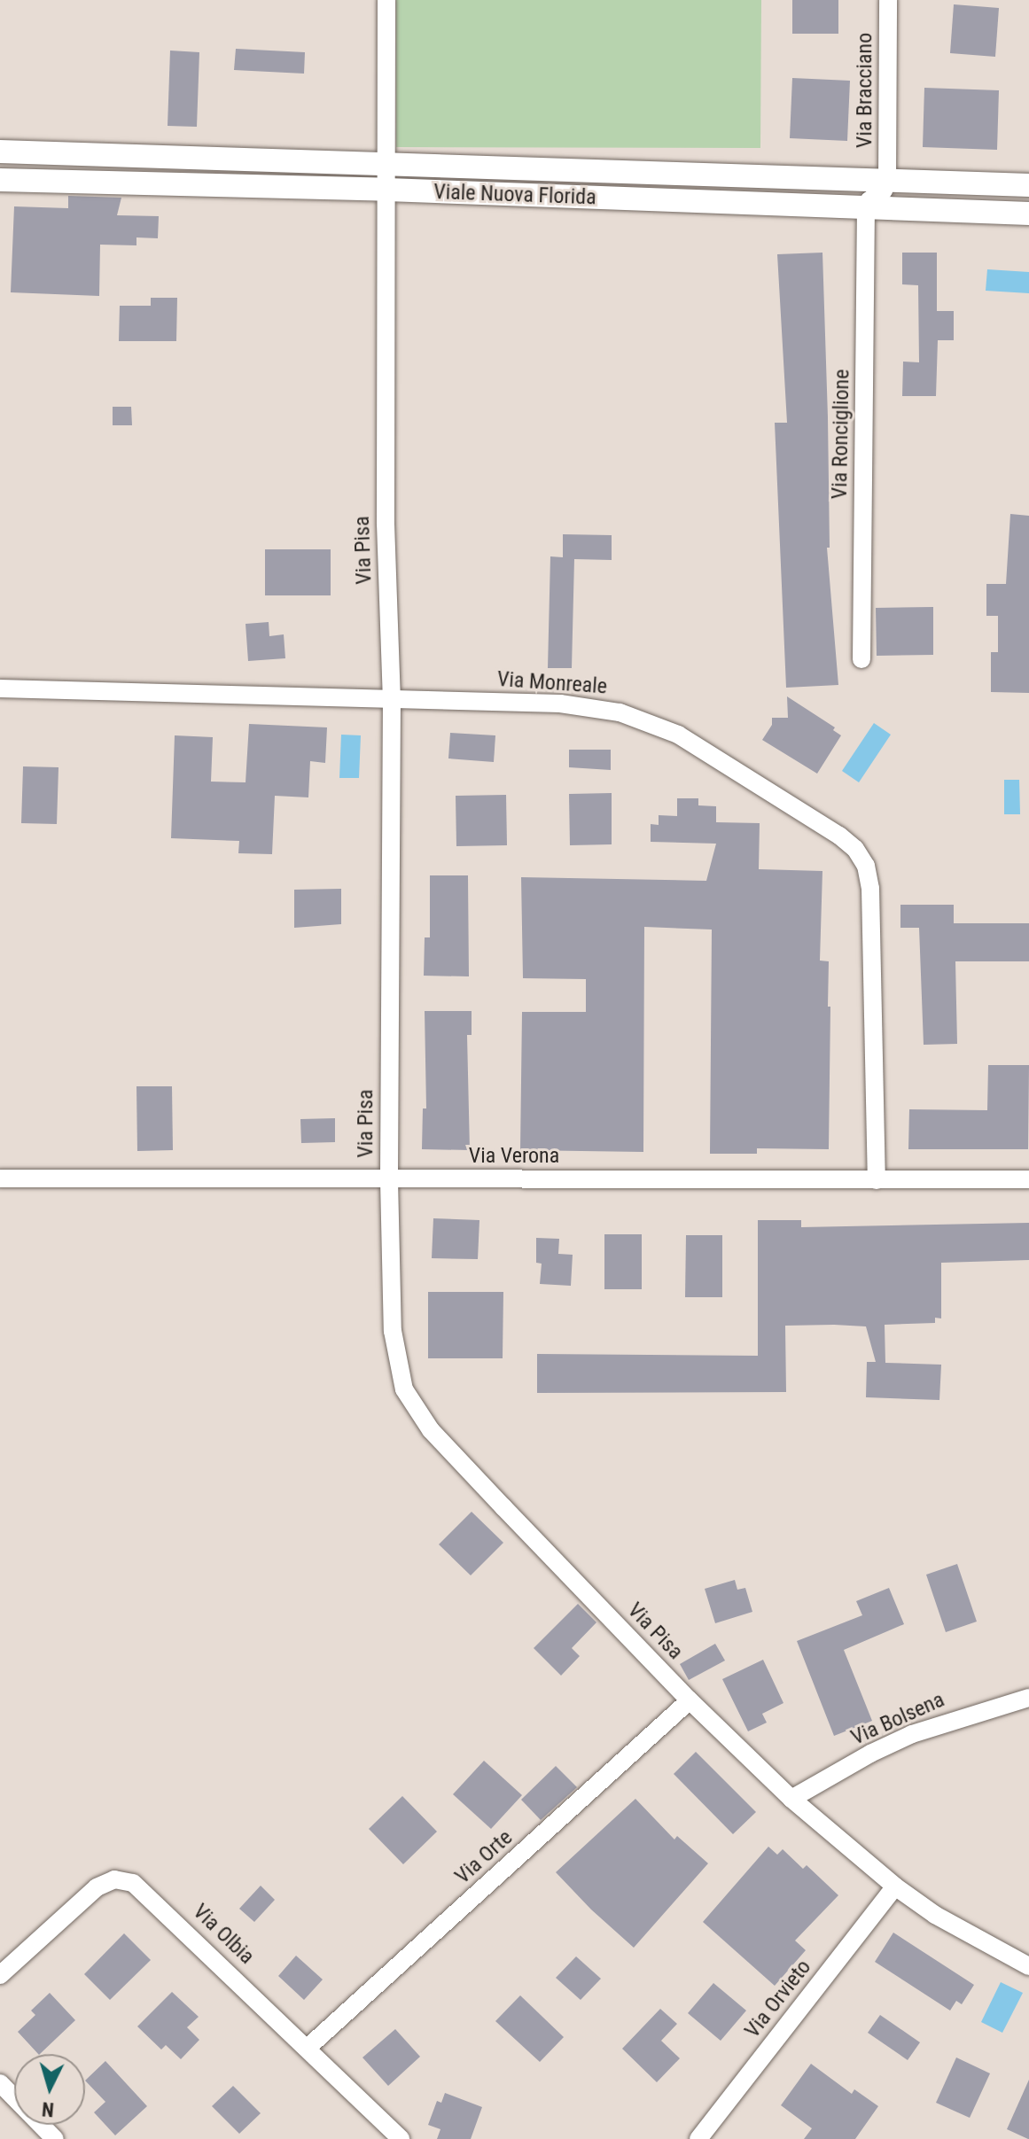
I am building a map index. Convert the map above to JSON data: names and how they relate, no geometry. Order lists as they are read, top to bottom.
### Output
{
  "streets": {
    "street": [
      "Via Bracciano",
      "Viale Nuova Florida",
      "Via Ronciglione",
      "Via Pisa",
      "Via Monreale",
      "Via Verona",
      "Via Bolsena",
      "Via Orte",
      "Via Olbia",
      "Via Orvieto"
    ]
  },
  "crossings": [
    ["Via Bracciano", "Viale Nuova Florida"],
    ["Viale Nuova Florida", "Via Ronciglione"],
    ["Viale Nuova Florida", "Via Pisa"],
    ["Via Pisa", "Via Monreale"],
    ["Via Pisa", "Via Verona"],
    ["Via Pisa", "Via Bolsena"],
    ["Via Pisa", "Via Orte"],
    ["Via Pisa", "Via Orvieto"],
    ["Via Monreale", "Via Verona"],
    ["Via Orte", "Via Olbia"]
  ],
  "north": "bottom"
}
